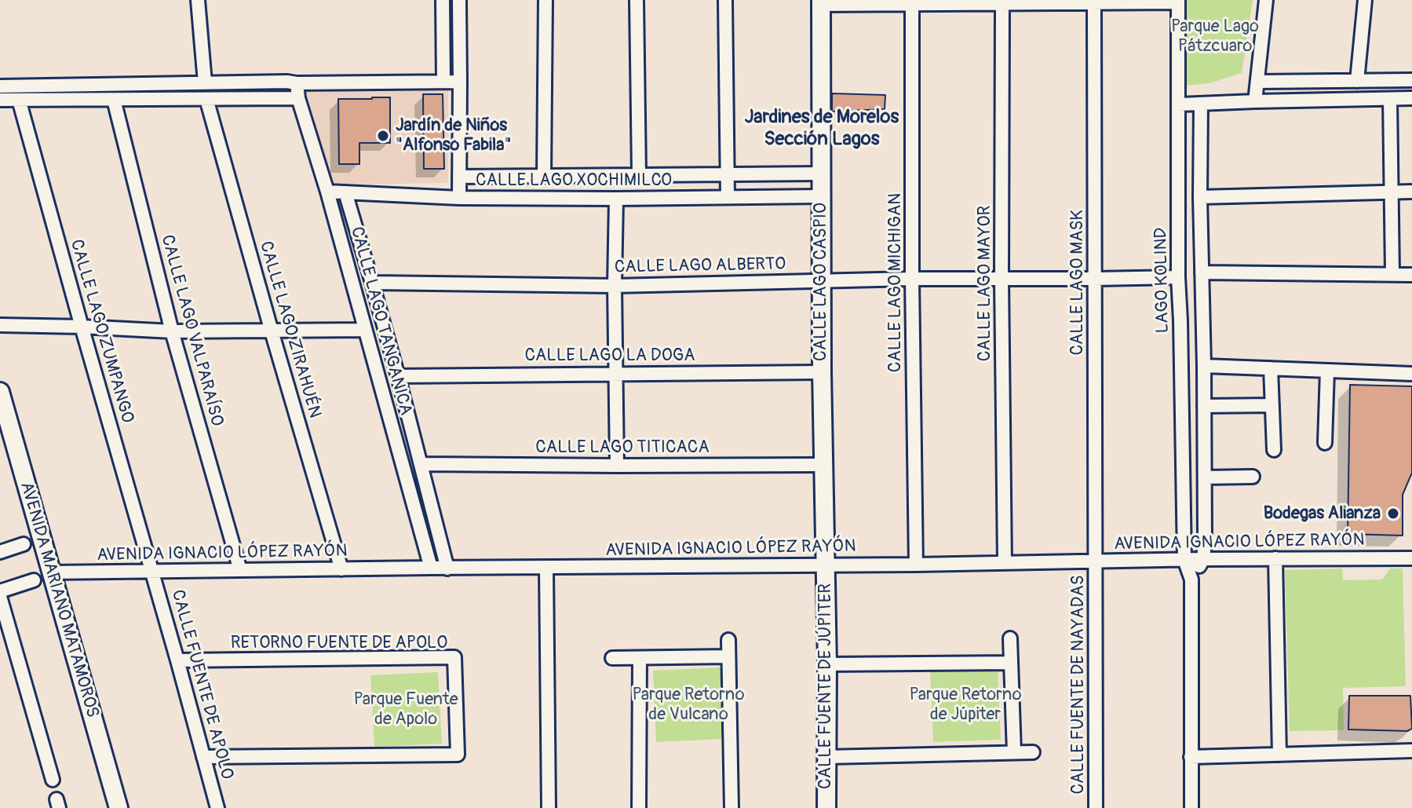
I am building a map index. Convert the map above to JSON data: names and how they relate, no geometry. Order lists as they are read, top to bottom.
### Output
{
  "streets": {
    "street": [
      "CALLE LAGO XOCHIMILCO",
      "CALLE LAGO ALBERTO",
      "LAGO KOLIND",
      "CALLE LAGO CASPIO",
      "CALLE LAGO MICHIGAN",
      "CALLE LAGO MASK",
      "CALLE LAGO MAYOR",
      "CALLE LAGO TANGANICA",
      "CALLE LAGO ZIRAHUÉN",
      "CALLE LAGO VALPARAÍSO",
      "CALLE LAGO ZUMPANGO",
      "CALLE LAGO LA DOGA",
      "CALLE LAGO TITICACA",
      "AVENIDA IGNACIO LÓPEZ RAYÓN",
      "AVENIDA MARIANO MATAMOROS",
      "RETORNO FUENTE DE APOLO",
      "CALLE FUENTE DE APOLO",
      "CALLE FUENTE DE NAYADAS",
      "CALLE FUENTE DE JÚPITER"
    ]
  },
  "crossings": [
    ["CALLE LAGO XOCHIMILCO", "CALLE LAGO CASPIO"],
    ["CALLE LAGO XOCHIMILCO", "CALLE LAGO TANGANICA"],
    ["CALLE LAGO ALBERTO", "LAGO KOLIND"],
    ["CALLE LAGO ALBERTO", "CALLE LAGO CASPIO"],
    ["CALLE LAGO ALBERTO", "CALLE LAGO MICHIGAN"],
    ["CALLE LAGO ALBERTO", "CALLE LAGO MASK"],
    ["CALLE LAGO ALBERTO", "CALLE LAGO MAYOR"],
    ["CALLE LAGO ALBERTO", "CALLE LAGO TANGANICA"],
    ["LAGO KOLIND", "AVENIDA IGNACIO LÓPEZ RAYÓN"],
    ["CALLE LAGO CASPIO", "CALLE LAGO LA DOGA"],
    ["CALLE LAGO CASPIO", "CALLE LAGO TITICACA"],
    ["CALLE LAGO CASPIO", "AVENIDA IGNACIO LÓPEZ RAYÓN"],
    ["CALLE LAGO CASPIO", "CALLE FUENTE DE JÚPITER"],
    ["CALLE LAGO MICHIGAN", "AVENIDA IGNACIO LÓPEZ RAYÓN"],
    ["CALLE LAGO MASK", "AVENIDA IGNACIO LÓPEZ RAYÓN"],
    ["CALLE LAGO MASK", "CALLE FUENTE DE NAYADAS"],
    ["CALLE LAGO MAYOR", "AVENIDA IGNACIO LÓPEZ RAYÓN"],
    ["CALLE LAGO TANGANICA", "CALLE LAGO LA DOGA"],
    ["CALLE LAGO TANGANICA", "CALLE LAGO TITICACA"],
    ["CALLE LAGO TANGANICA", "AVENIDA IGNACIO LÓPEZ RAYÓN"],
    ["CALLE LAGO ZIRAHUÉN", "AVENIDA IGNACIO LÓPEZ RAYÓN"],
    ["CALLE LAGO VALPARAÍSO", "AVENIDA IGNACIO LÓPEZ RAYÓN"],
    ["CALLE LAGO ZUMPANGO", "AVENIDA IGNACIO LÓPEZ RAYÓN"],
    ["CALLE LAGO ZUMPANGO", "CALLE FUENTE DE APOLO"],
    ["AVENIDA IGNACIO LÓPEZ RAYÓN", "AVENIDA MARIANO MATAMOROS"],
    ["AVENIDA IGNACIO LÓPEZ RAYÓN", "CALLE FUENTE DE APOLO"],
    ["AVENIDA IGNACIO LÓPEZ RAYÓN", "CALLE FUENTE DE NAYADAS"],
    ["AVENIDA IGNACIO LÓPEZ RAYÓN", "CALLE FUENTE DE JÚPITER"],
    ["RETORNO FUENTE DE APOLO", "CALLE FUENTE DE APOLO"]
  ],
  "districts": ["Jardines de Morelos Sección Lagos"],
  "parks": [
    "Parque Lago Pátzcuaro",
    "Parque Retorno de Vulcano",
    "Parque Retorno de Júpiter",
    "Parque Fuente de Apolo"
  ],
  "places": ["Jardín de Niños \"Alfonso Fabila\"", "Bodegas Alianza"]
}
